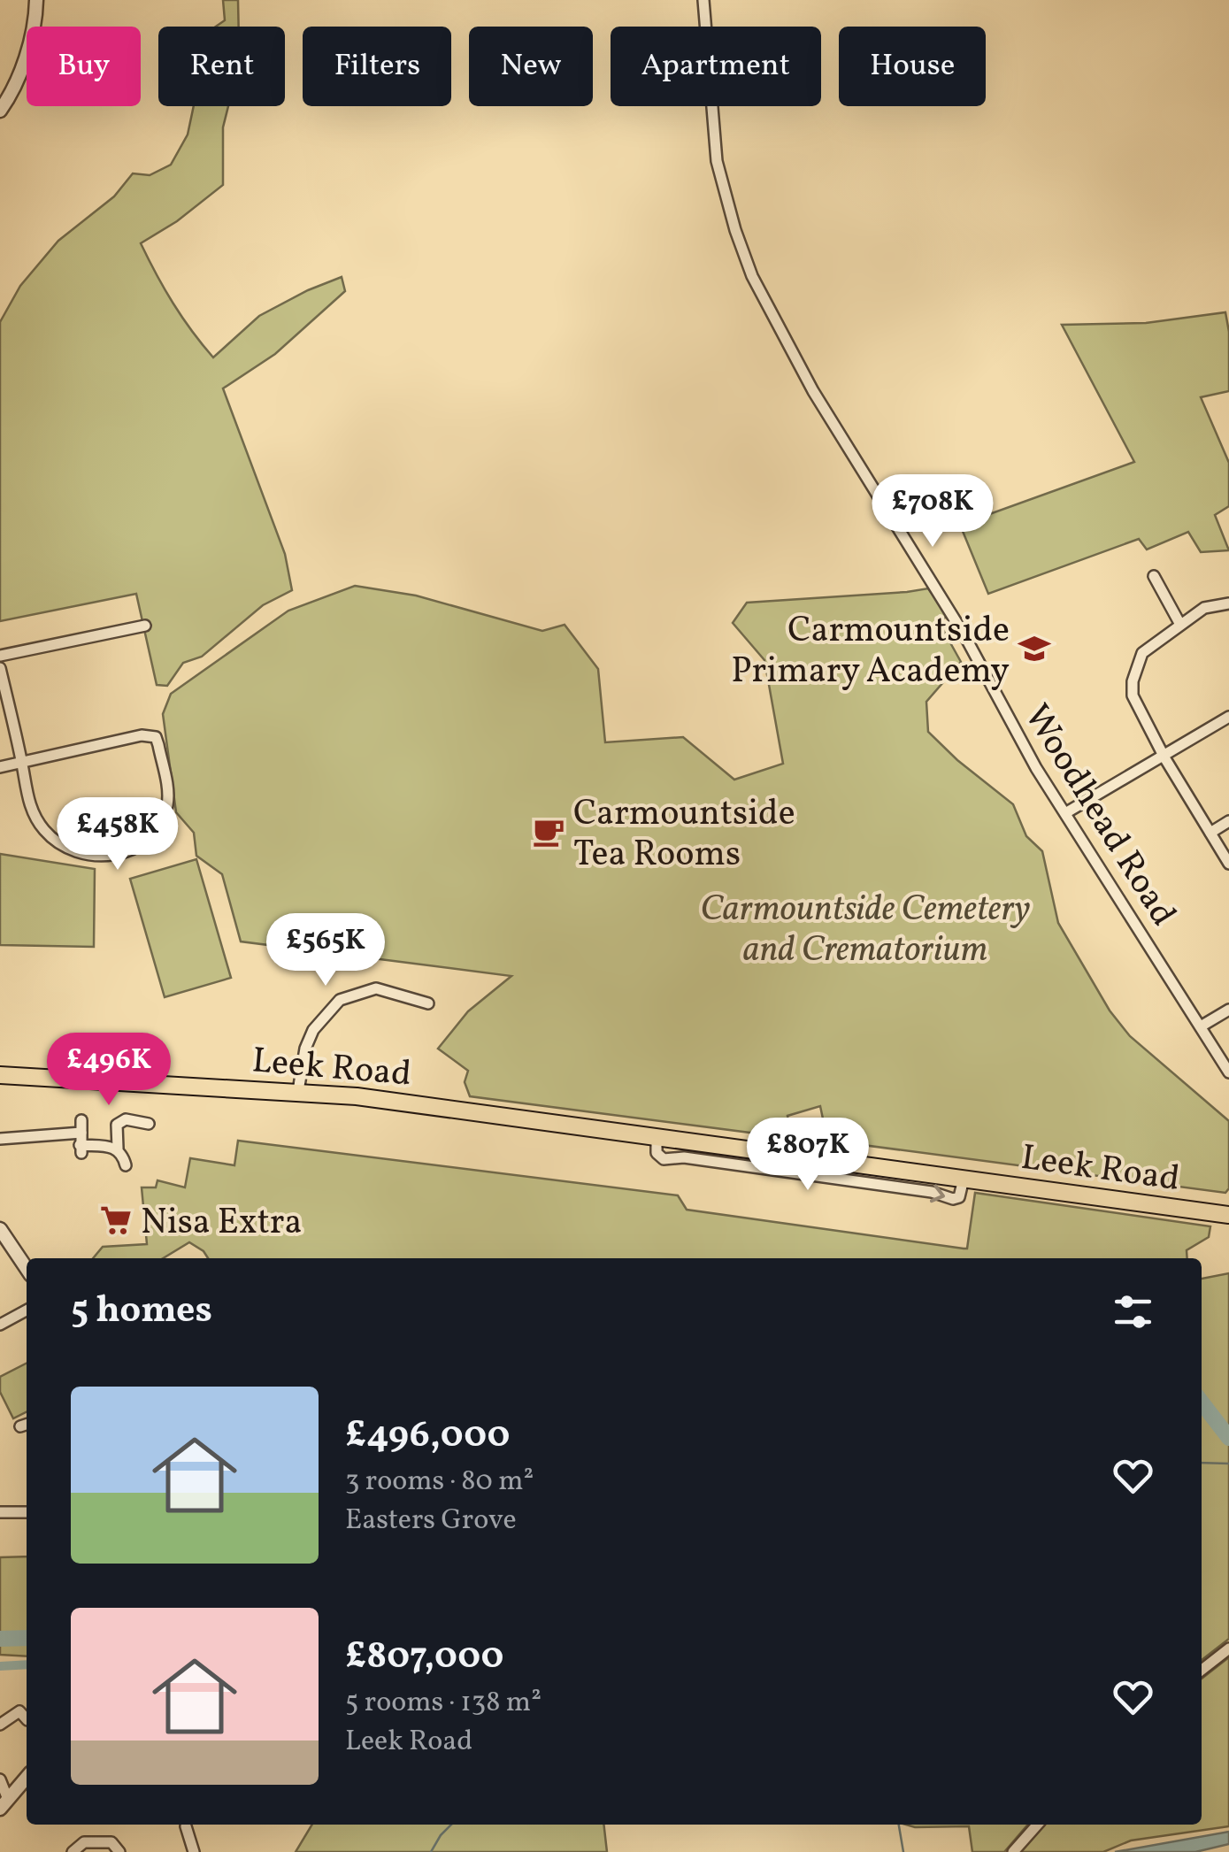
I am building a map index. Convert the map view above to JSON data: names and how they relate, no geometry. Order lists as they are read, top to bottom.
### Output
{
  "streets": {
    "main road": ["Leek Road"],
    "street": ["Woodhead Road"]
  },
  "parks": ["Carmountside Cemetery and Crematorium"],
  "places": {
    "school or university": ["Carmountside Primary Academy"],
    "cafe": ["Carmountside Tea Rooms"],
    "supermarket": ["Nisa Extra"]
  },
  "page": {
    "chip": [
      "Buy",
      "Rent",
      "Filters",
      "New",
      "Apartment",
      "House"
    ],
    "price": [
      "£708K",
      "£458K",
      "£565K",
      "£496K",
      "£807K"
    ],
    "heading": "5 homes",
    "list": [
      {
        "name": "£496,000",
        "note": "3 rooms · 80 m² · Easters Grove"
      },
      {
        "name": "£807,000",
        "note": "5 rooms · 138 m² · Leek Road"
      }
    ]
  }
}
